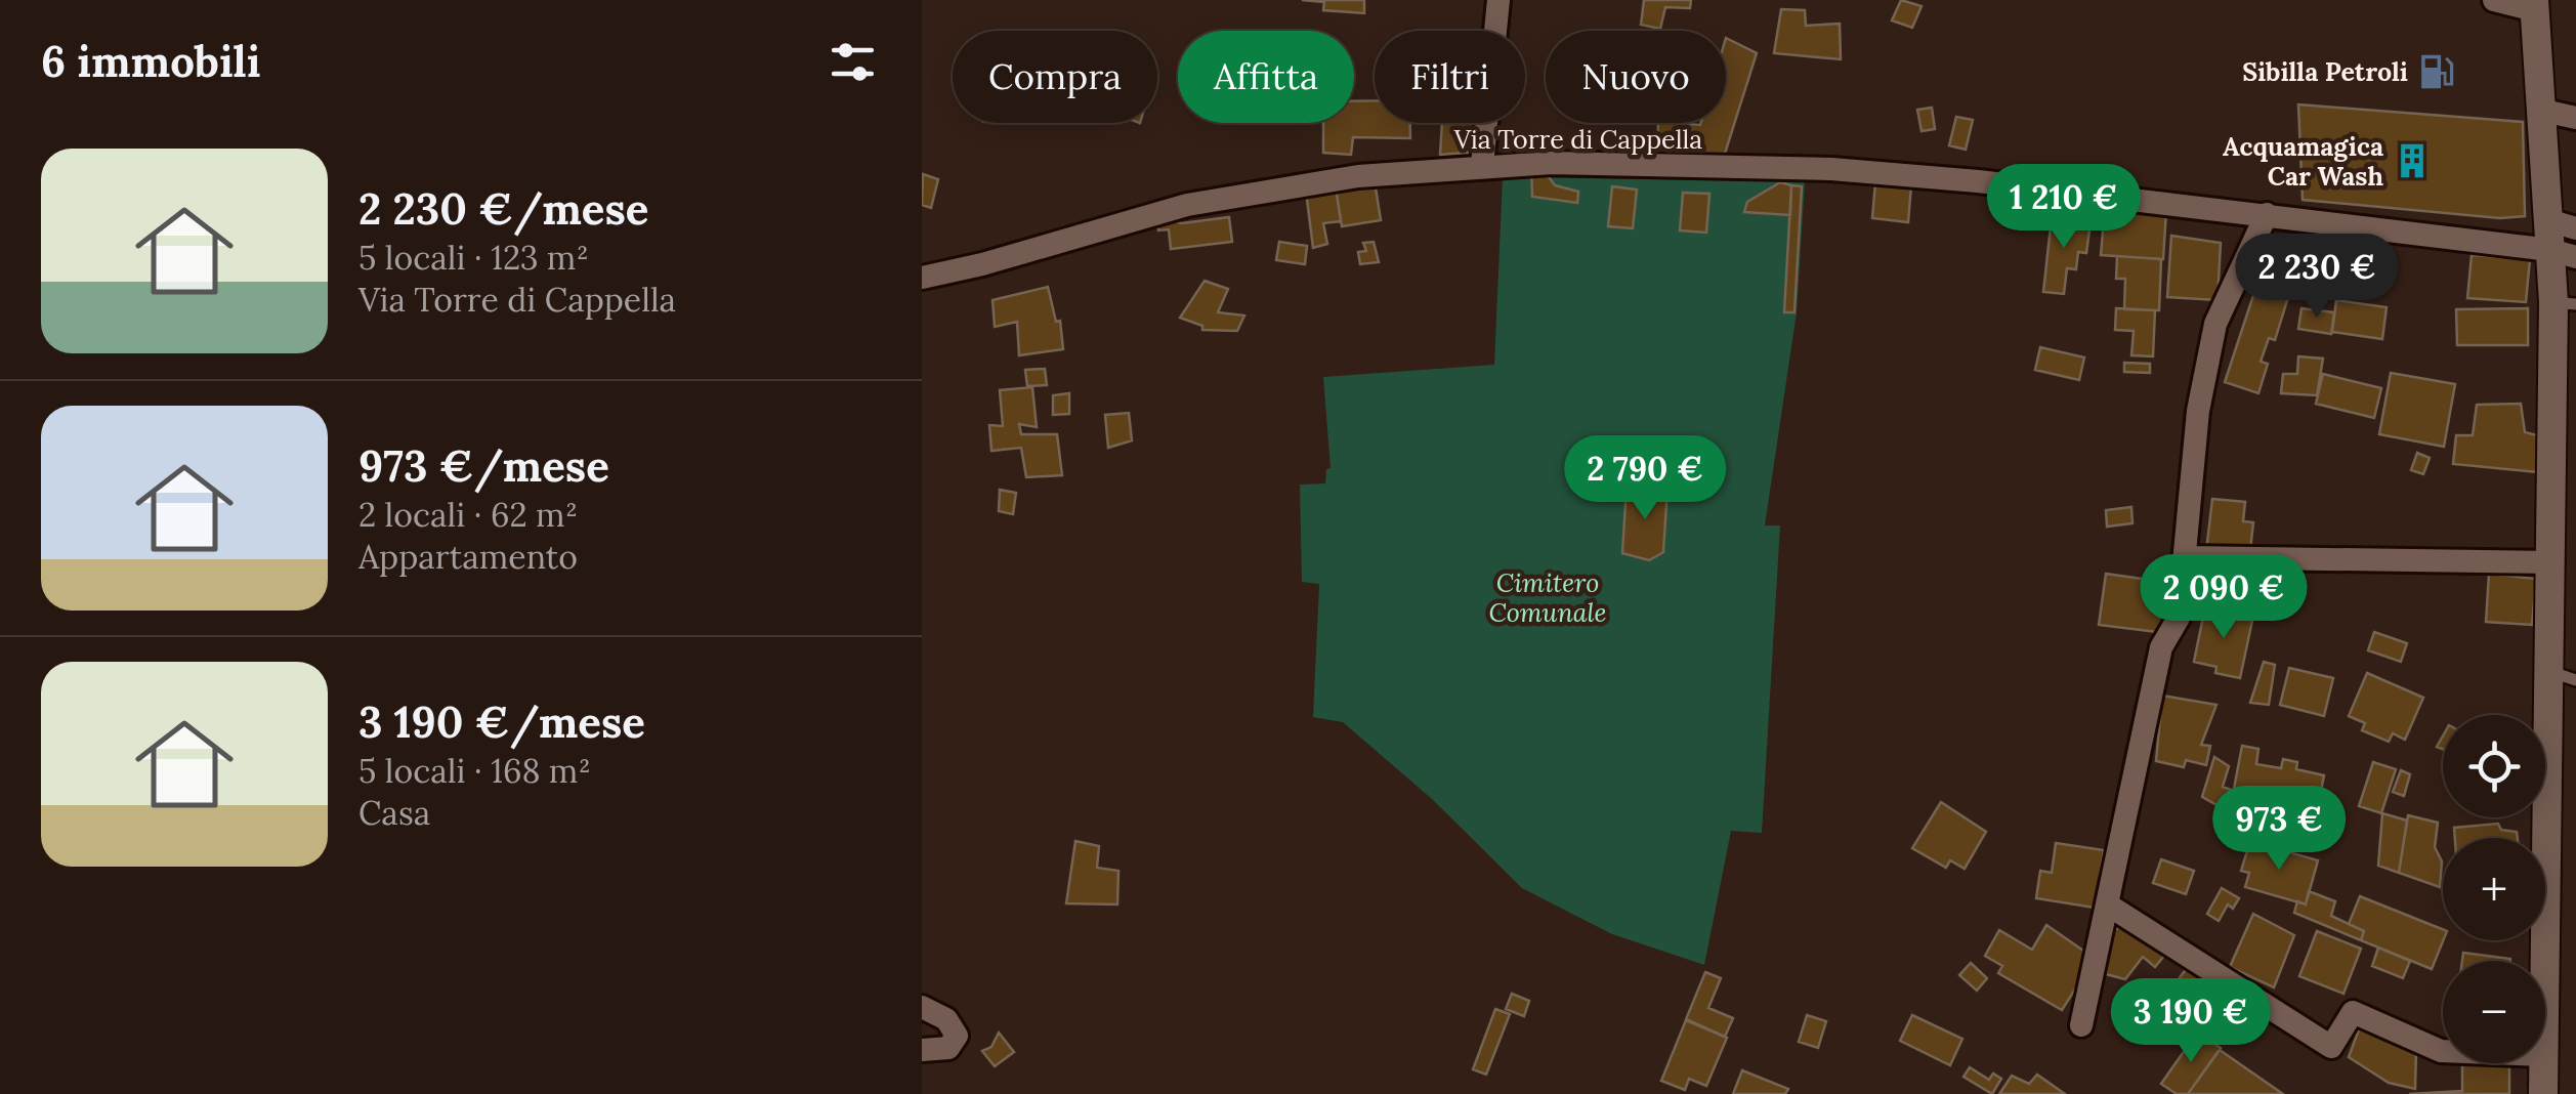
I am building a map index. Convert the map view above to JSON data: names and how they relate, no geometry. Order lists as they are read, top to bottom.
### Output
{
  "streets": {
    "street": ["Via Torre di Cappella"]
  },
  "parks": ["Cimitero Comunale"],
  "places": {
    "fuel station": ["Sibilla Petroli"],
    "building": ["Acquamagica Car Wash"]
  },
  "page": {
    "heading": "6 immobili",
    "chip": [
      "Compra",
      "Affitta",
      "Filtri",
      "Nuovo"
    ],
    "list": [
      {
        "name": "2 230 €/mese",
        "note": "5 locali · 123 m² · Via Torre di Cappella"
      },
      {
        "name": "973 €/mese",
        "note": "2 locali · 62 m² · Appartamento"
      },
      {
        "name": "3 190 €/mese",
        "note": "5 locali · 168 m² · Casa"
      }
    ],
    "price": [
      "1 210 €",
      "2 230 €",
      "2 790 €",
      "2 090 €",
      "973 €",
      "3 190 €"
    ],
    "map_buttons": ["+", "−"]
  }
}
